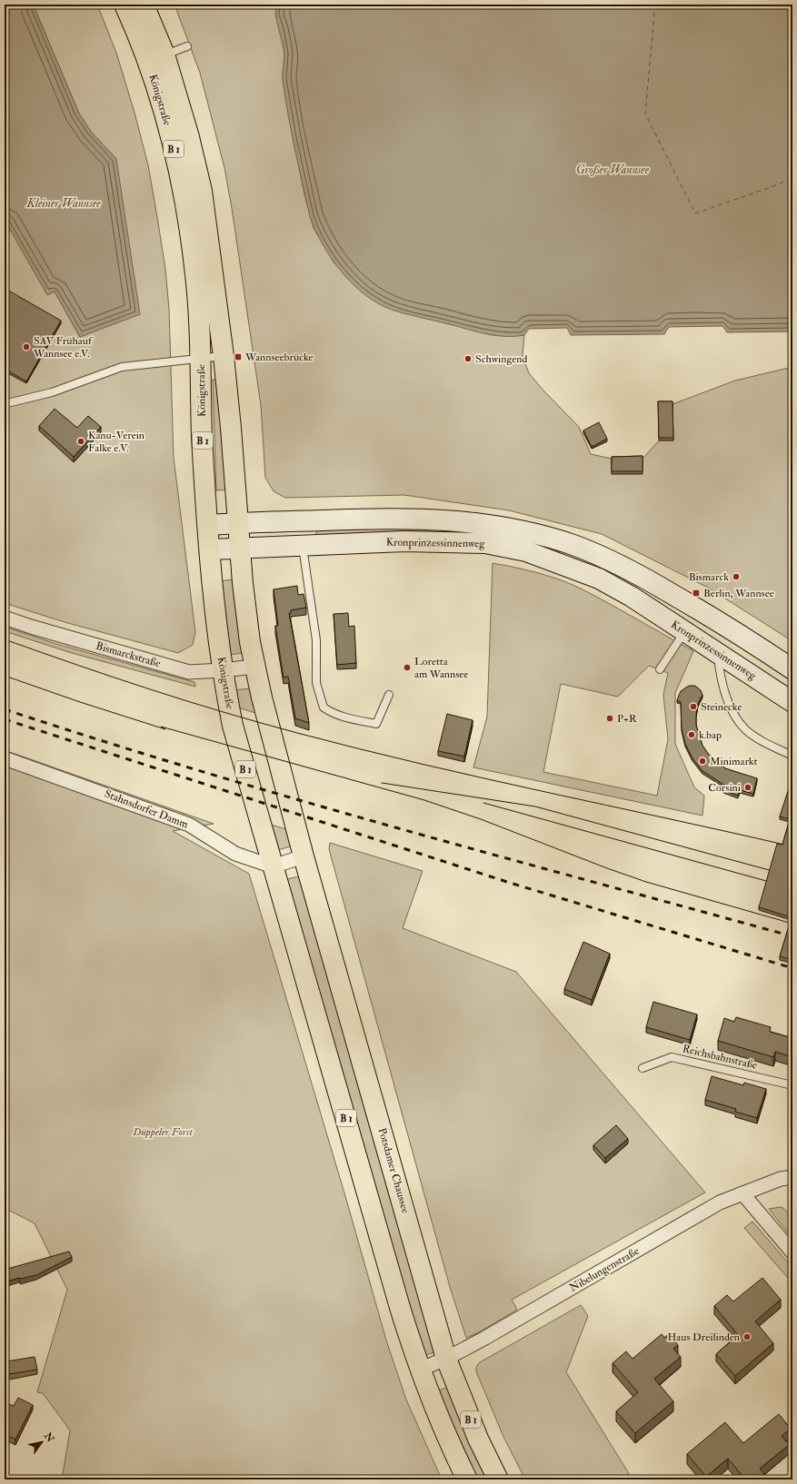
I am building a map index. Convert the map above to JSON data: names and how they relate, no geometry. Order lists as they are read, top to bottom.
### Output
{
  "streets": {
    "main road": [
      "Königstraße",
      "B 1",
      "Kronprinzessinnenweg",
      "Potsdamer Chaussee"
    ],
    "street": ["Bismarckstraße", "Stahnsdorfer Damm", "Nibelungenstraße"],
    "lane": ["Reichsbahnstraße"]
  },
  "crossings": [
    ["Königstraße", "B 1"],
    ["Königstraße", "Kronprinzessinnenweg"],
    ["Königstraße", "Bismarckstraße"],
    ["Königstraße", "Stahnsdorfer Damm"],
    ["Königstraße", "Potsdamer Chaussee"],
    ["B 1", "Stahnsdorfer Damm"],
    ["B 1", "Nibelungenstraße"],
    ["Potsdamer Chaussee", "Nibelungenstraße"]
  ],
  "water": ["Großer Wannsee", "Kleiner Wannsee"],
  "parks": ["Düppeler Forst"],
  "places": {
    "other": [
      "SAV Frühauf Wannsee e.V.",
      "Schwingend",
      "Kanu-Verein Falke e.V.",
      "Bismarck",
      "Loretta am Wannsee",
      "Steinecke",
      "P+R",
      "k.bap",
      "Minimarkt",
      "Corsini",
      "Haus Dreilinden"
    ],
    "transit": ["Wannseebrücke", "Berlin, Wannsee"]
  },
  "north": "top right"
}
